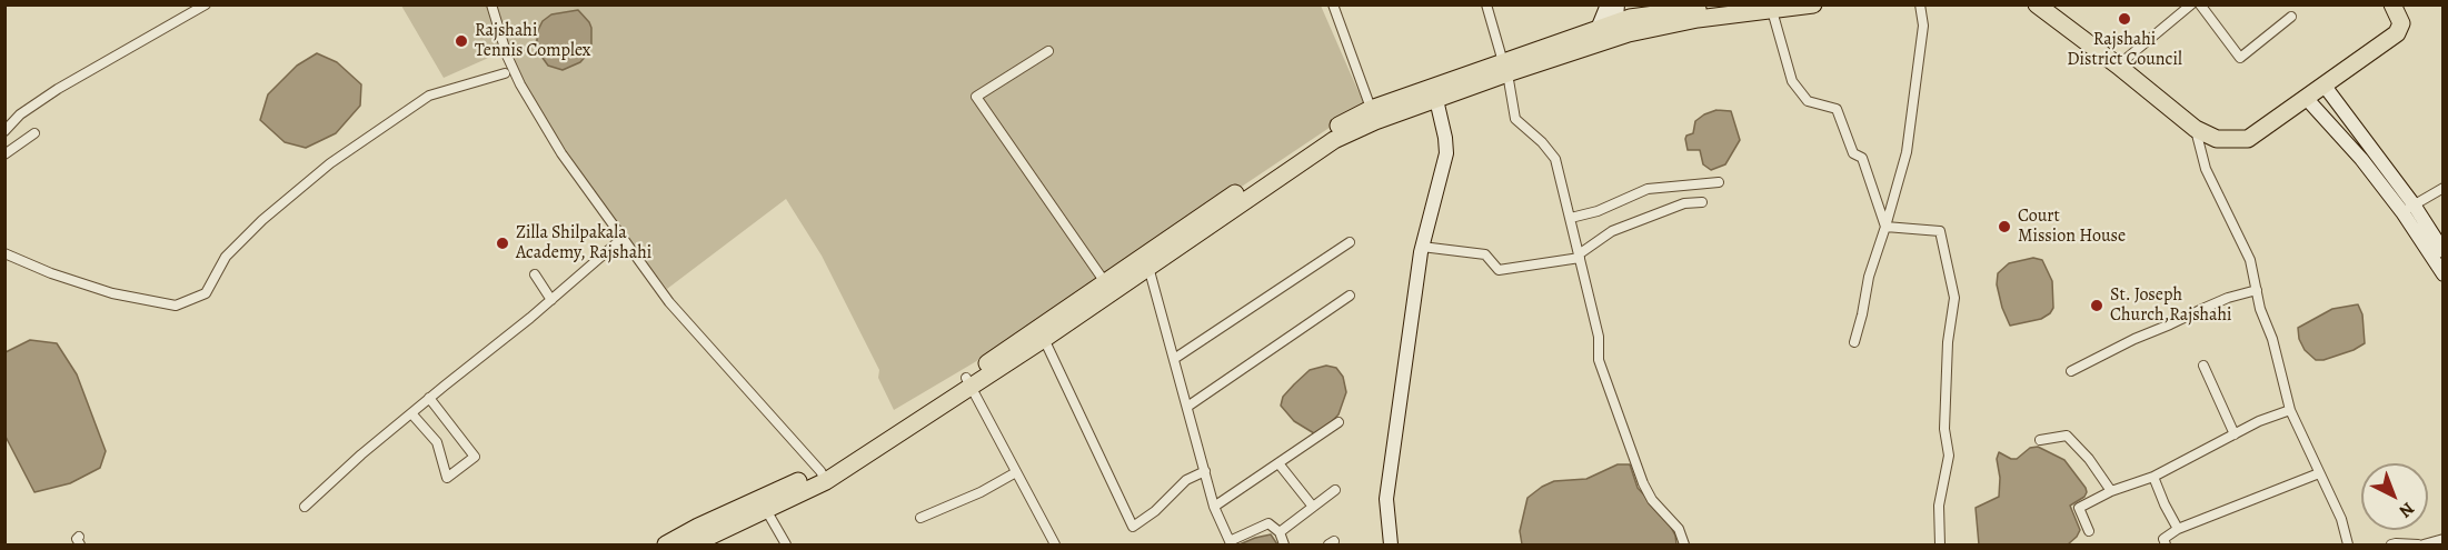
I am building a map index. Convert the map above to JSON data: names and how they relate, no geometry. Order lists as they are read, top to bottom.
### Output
{
  "places": [
    "Rajshahi District Council",
    "Rajshahi Tennis Complex",
    "Court Mission House",
    "Zilla Shilpakala Academy, Rajshahi",
    "St. Joseph Church,Rajshahi"
  ],
  "north": "bottom right"
}
